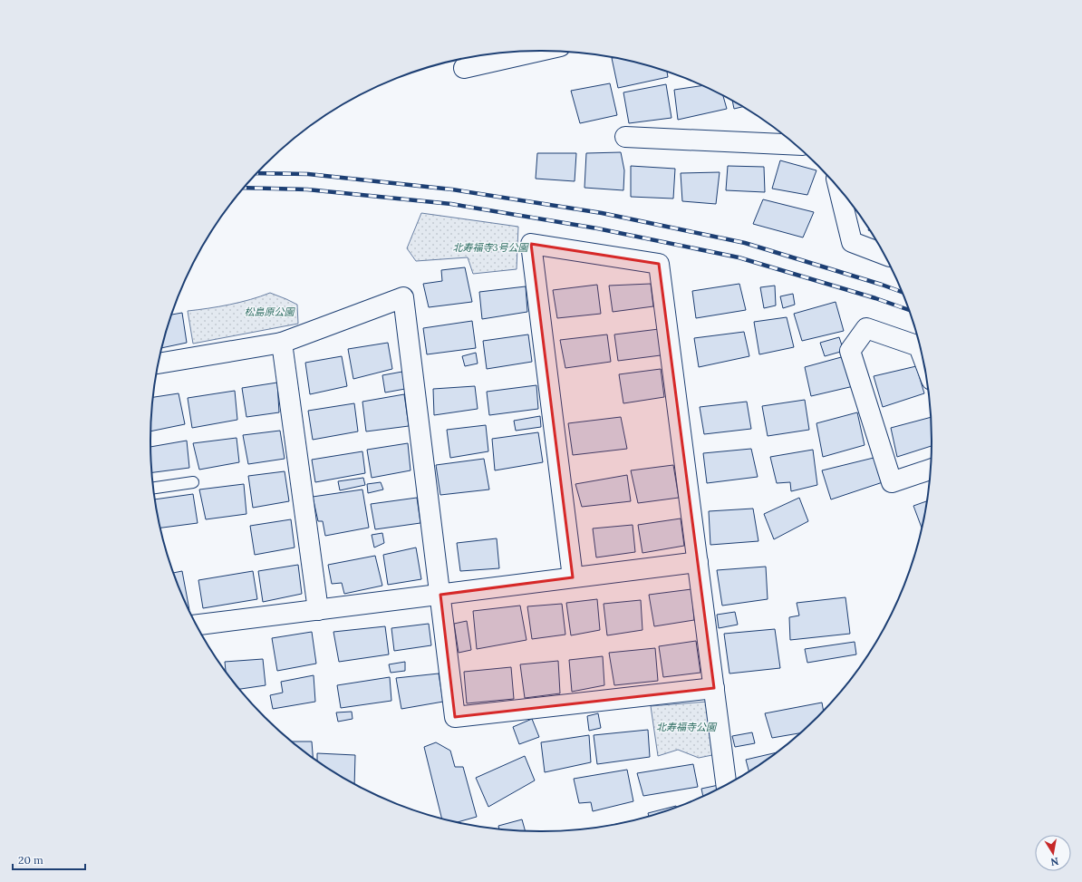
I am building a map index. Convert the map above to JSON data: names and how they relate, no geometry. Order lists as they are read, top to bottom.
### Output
{
  "parks": ["北寿福寺3号公園", "松島原公園", "北寿福寺公園"],
  "scale_bar": "20 m",
  "north": "bottom"
}
